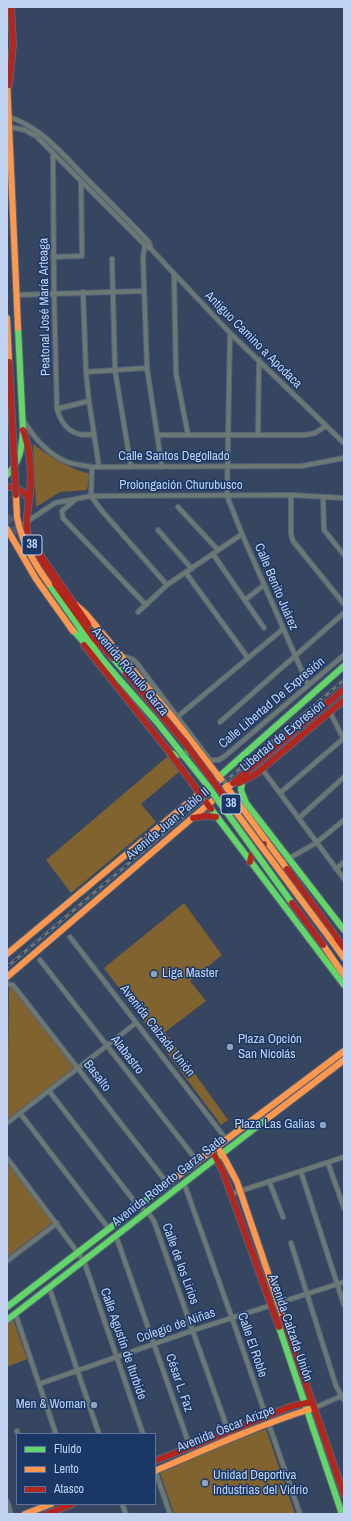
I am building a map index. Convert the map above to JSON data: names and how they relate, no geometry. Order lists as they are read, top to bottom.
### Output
{
  "streets": {
    "main road": [
      "38",
      "Avenida Rómulo Garza",
      "Libertad de Expresión",
      "Avenida Juan Pablo II",
      "Avenida Calzada Unión",
      "Avenida Roberto Garza Sada",
      "Avenida Óscar Arizpe"
    ],
    "street": [
      "Peatonal José María Arteaga",
      "Antiguo Camino a Apodaca",
      "Calle Santos Degollado",
      "Prolongación Churubusco",
      "Calle Benito Juárez",
      "Calle Libertad De Expresión",
      "Alabastro",
      "Basalto",
      "Calle de los Lirios",
      "Colegio de Niñas",
      "Calle Agustín de Iturbide",
      "Calle El Roble",
      "César L. Faz"
    ]
  },
  "crossings": [
    ["Peatonal José María Arteaga", "Antiguo Camino a Apodaca"],
    ["Antiguo Camino a Apodaca", "Calle Santos Degollado"],
    ["Antiguo Camino a Apodaca", "38"],
    ["Calle Santos Degollado", "38"],
    ["Prolongación Churubusco", "Calle Benito Juárez"],
    ["Prolongación Churubusco", "Avenida Rómulo Garza"],
    ["38", "Avenida Rómulo Garza"],
    ["Calle Benito Juárez", "Calle Libertad De Expresión"],
    ["Avenida Rómulo Garza", "Calle Libertad De Expresión"],
    ["Avenida Rómulo Garza", "Avenida Juan Pablo II"],
    ["Libertad de Expresión", "Avenida Juan Pablo II"],
    ["Avenida Calzada Unión", "Avenida Roberto Garza Sada"],
    ["Avenida Calzada Unión", "Colegio de Niñas"],
    ["Avenida Calzada Unión", "Avenida Óscar Arizpe"],
    ["Alabastro", "Avenida Roberto Garza Sada"],
    ["Basalto", "Avenida Roberto Garza Sada"],
    ["Avenida Roberto Garza Sada", "Calle de los Lirios"],
    ["Avenida Roberto Garza Sada", "Calle Agustín de Iturbide"],
    ["Avenida Roberto Garza Sada", "Calle El Roble"],
    ["Avenida Roberto Garza Sada", "César L. Faz"],
    ["Calle de los Lirios", "Colegio de Niñas"],
    ["Calle de los Lirios", "Avenida Óscar Arizpe"],
    ["Colegio de Niñas", "Calle Agustín de Iturbide"],
    ["Colegio de Niñas", "Calle El Roble"],
    ["Colegio de Niñas", "César L. Faz"],
    ["Calle El Roble", "Avenida Óscar Arizpe"],
    ["César L. Faz", "Avenida Óscar Arizpe"]
  ],
  "places": [
    "Liga Master",
    "Plaza Opción San Nicolás",
    "Plaza Las Galias",
    "Men & Woman",
    "Unidad Deportiva Industrias del Vidrio"
  ],
  "legend": ["Fluido", "Lento", "Atasco"]
}
